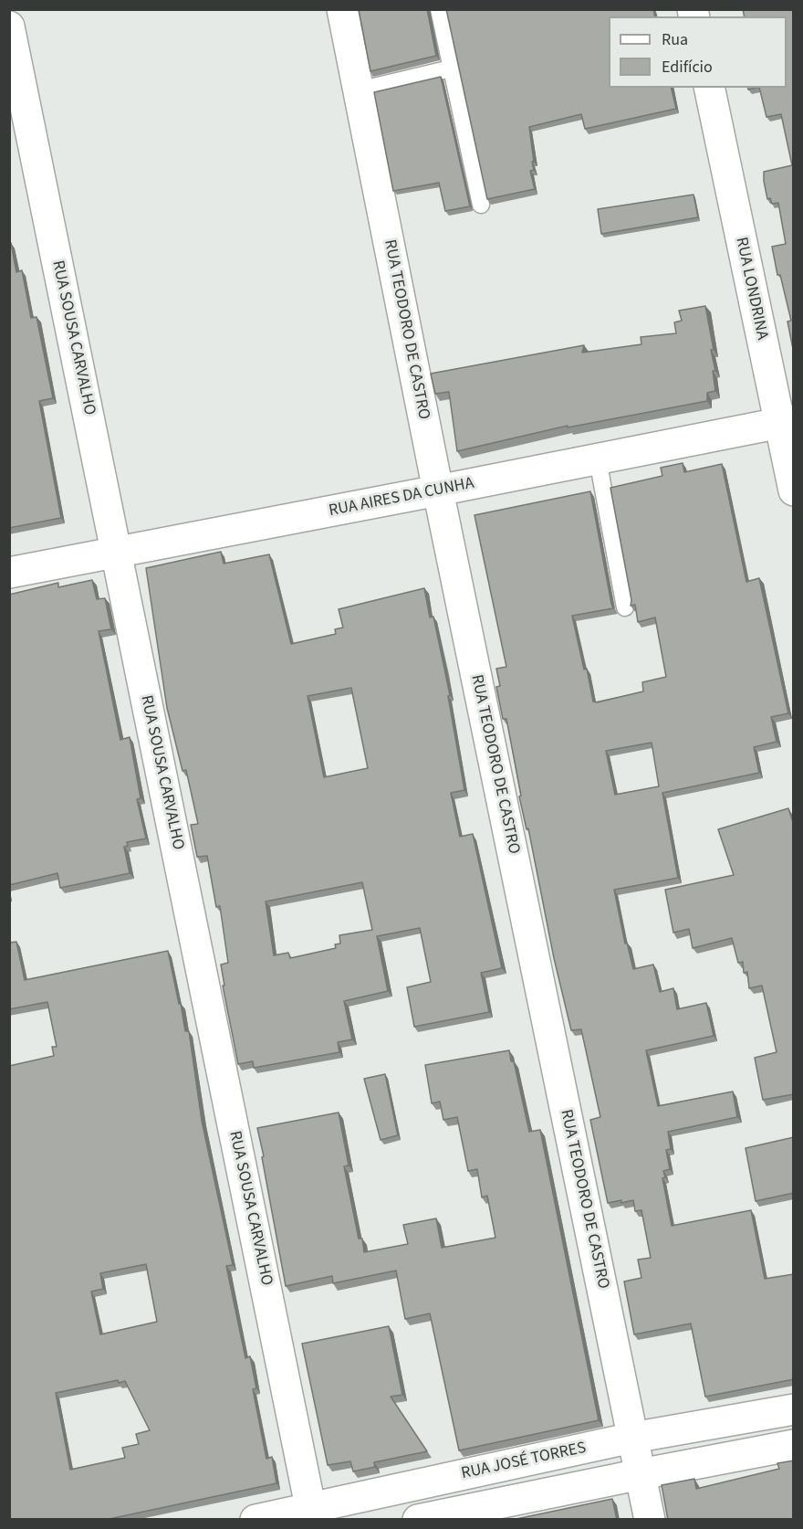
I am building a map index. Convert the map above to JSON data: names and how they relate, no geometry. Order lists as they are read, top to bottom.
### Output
{
  "streets": {
    "street": [
      "RUA LONDRINA",
      "RUA TEODORO DE CASTRO",
      "RUA SOUSA CARVALHO",
      "RUA AIRES DA CUNHA",
      "RUA JOSÉ TORRES"
    ]
  },
  "crossings": [
    ["RUA LONDRINA", "RUA AIRES DA CUNHA"],
    ["RUA TEODORO DE CASTRO", "RUA AIRES DA CUNHA"],
    ["RUA TEODORO DE CASTRO", "RUA JOSÉ TORRES"],
    ["RUA SOUSA CARVALHO", "RUA AIRES DA CUNHA"],
    ["RUA SOUSA CARVALHO", "RUA JOSÉ TORRES"]
  ],
  "legend": ["Rua", "Edifício"]
}
